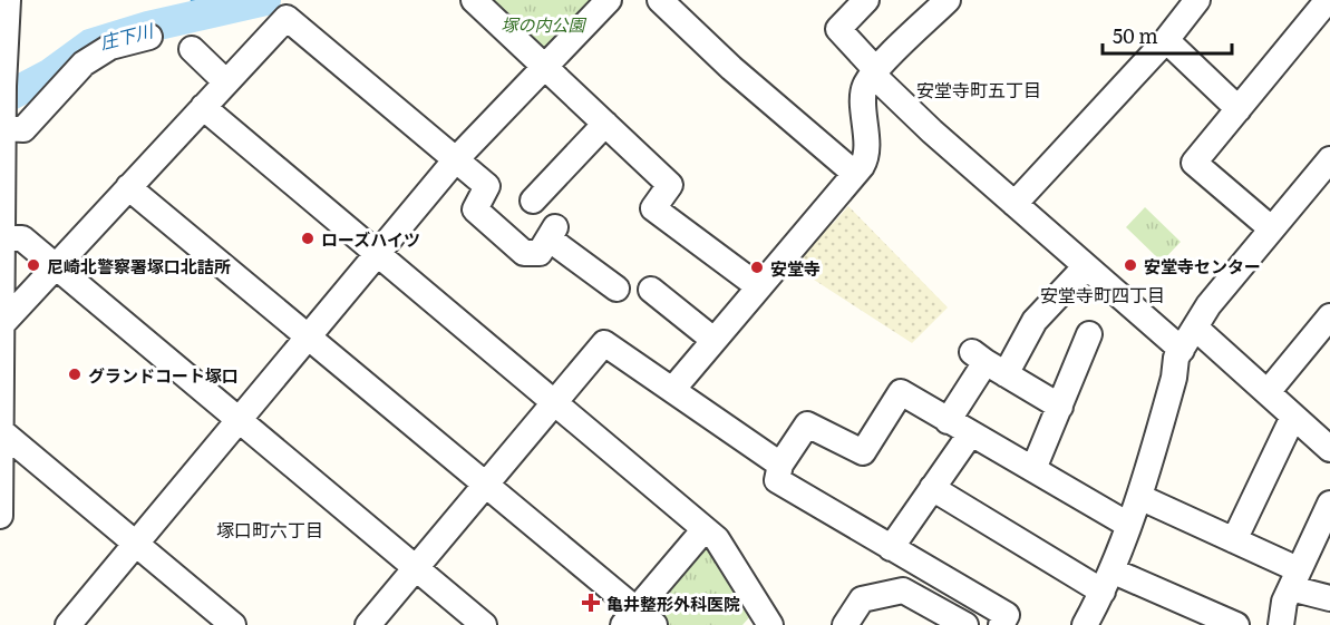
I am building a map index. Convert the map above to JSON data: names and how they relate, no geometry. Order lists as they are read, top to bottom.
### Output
{
  "districts": ["安堂寺町五丁目", "安堂寺町四丁目", "塚口町六丁目"],
  "water": ["庄下川"],
  "parks": ["塚の内公園"],
  "places": {
    "other": [
      "ローズハイツ",
      "尼崎北警察署塚口北詰所",
      "安堂寺センター",
      "安堂寺",
      "グランドコート塚口"
    ],
    "health": ["亀井整形外科医院"]
  },
  "scale_bar": "50 m"
}
